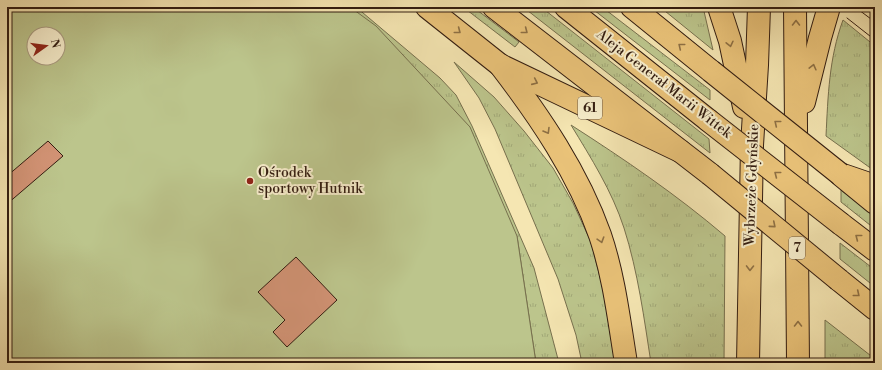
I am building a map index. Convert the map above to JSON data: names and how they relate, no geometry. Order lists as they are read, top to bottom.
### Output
{
  "streets": {
    "main road": [
      "Aleja Generał Marii Wittek",
      "61",
      "Wybrzeże Gdyńskie",
      "7"
    ]
  },
  "places": ["Ośrodek sportowy Hutnik"],
  "north": "right"
}
